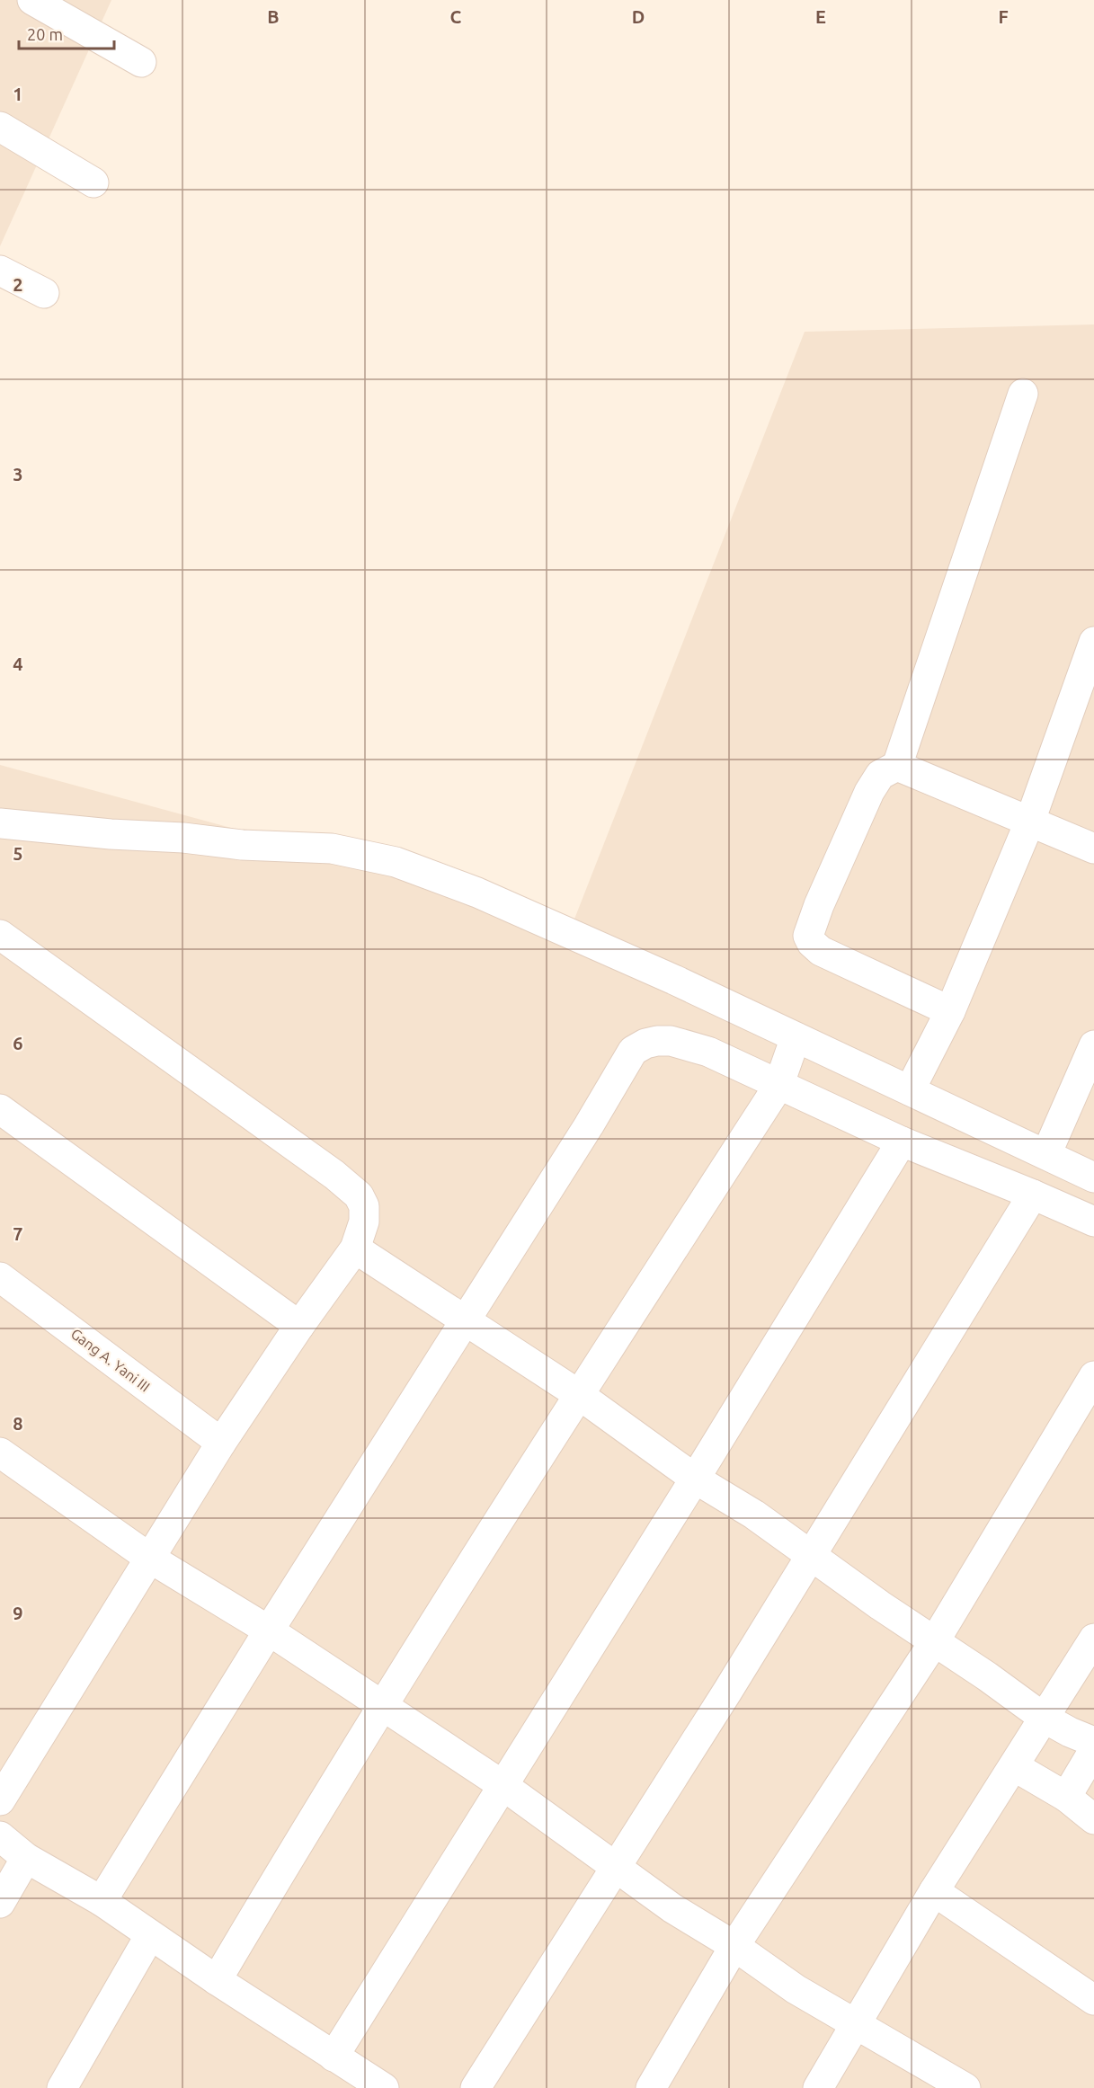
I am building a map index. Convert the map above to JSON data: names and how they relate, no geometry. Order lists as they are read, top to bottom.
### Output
{
  "streets": {
    "street": ["Gang A. Yani III"]
  },
  "scale_bar": "20 m",
  "grid": {
    "columns": [
      "B",
      "C",
      "D",
      "E",
      "F"
    ],
    "rows": [
      "1",
      "2",
      "3",
      "4",
      "5",
      "6",
      "7",
      "8",
      "9"
    ]
  }
}
